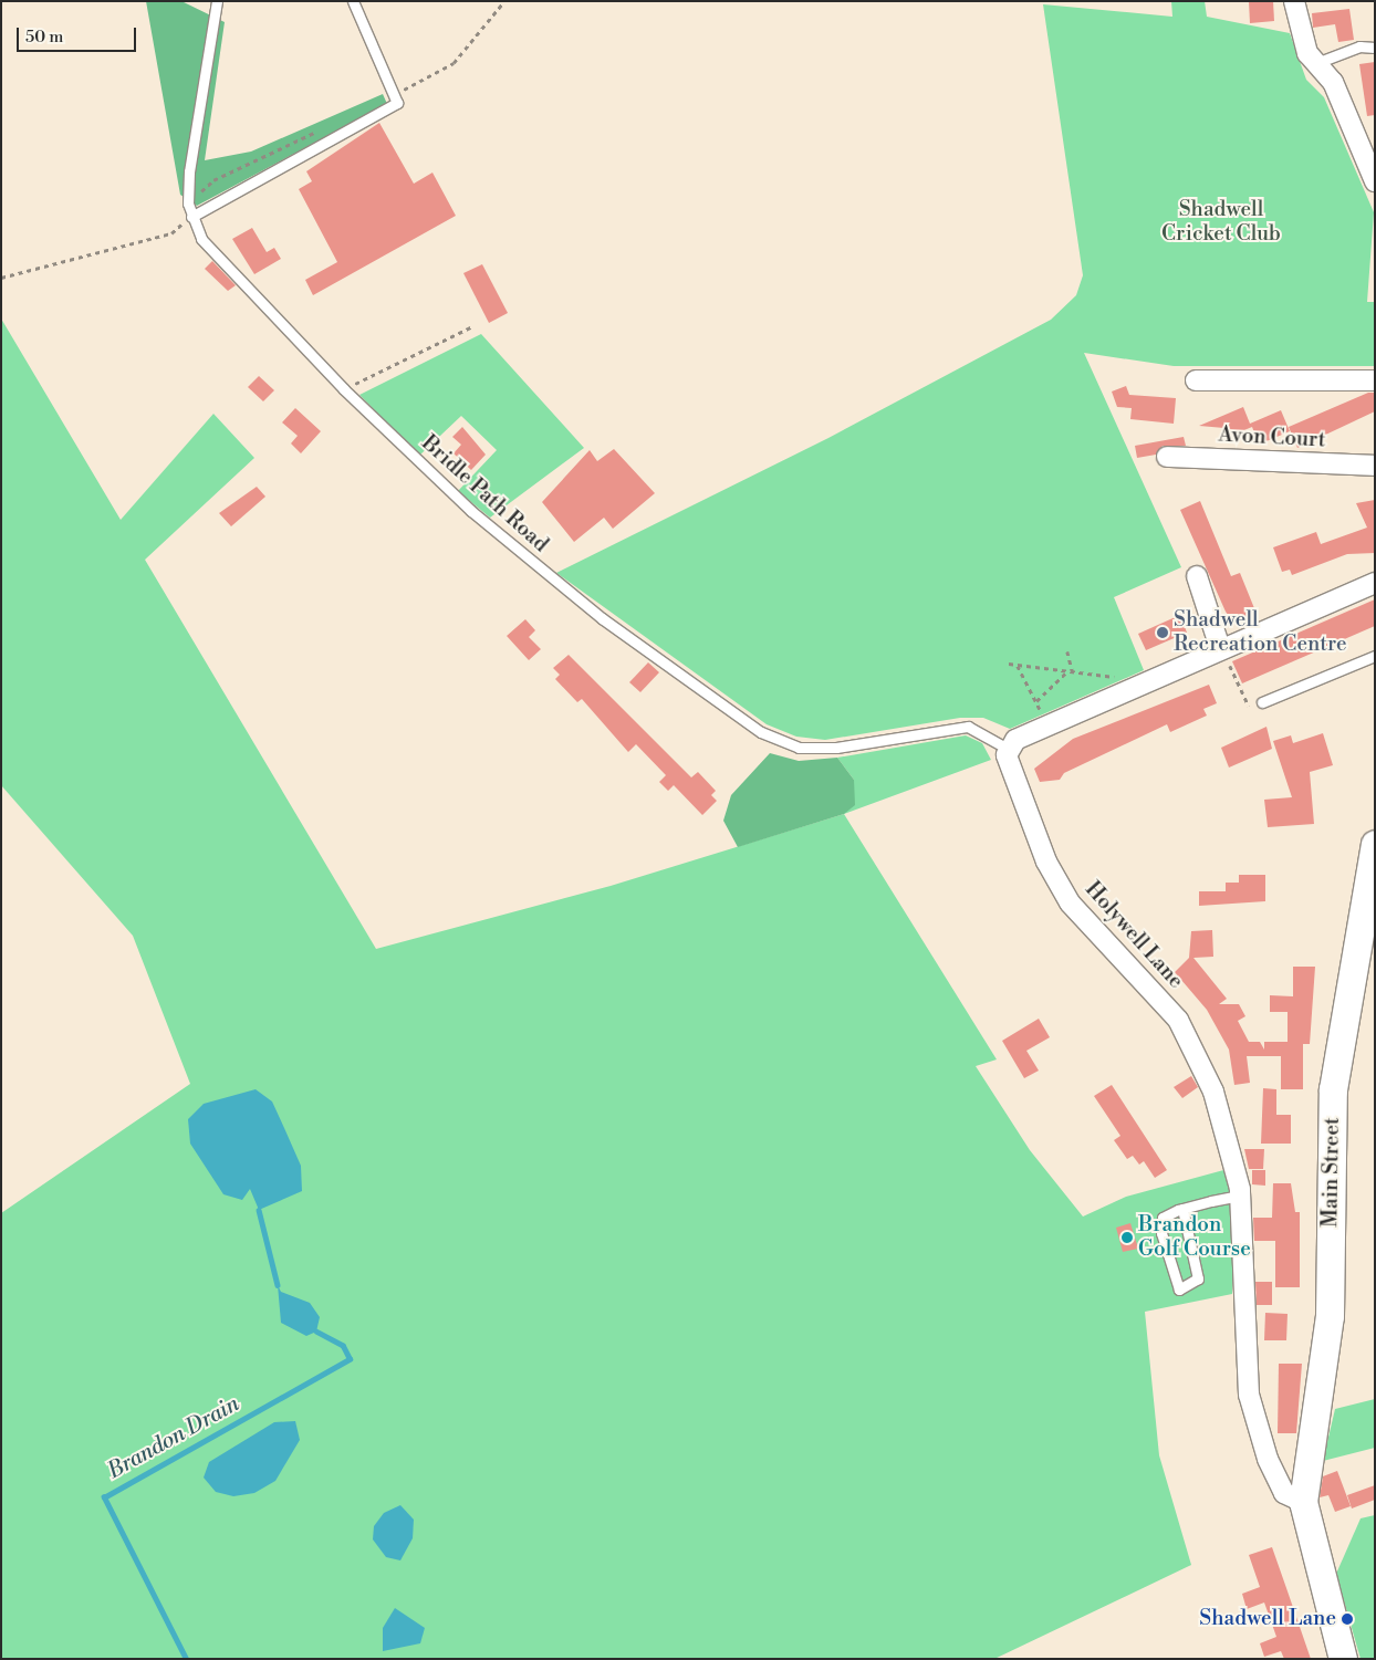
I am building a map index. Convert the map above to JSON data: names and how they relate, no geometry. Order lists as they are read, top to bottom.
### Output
{
  "streets": {
    "street": ["Avon Court", "Holywell Lane", "Main Street"],
    "lane": ["Bridle Path Road"]
  },
  "crossings": [
    ["Bridle Path Road", "Holywell Lane"],
    ["Holywell Lane", "Main Street"]
  ],
  "water": ["Brandon Drain"],
  "parks": ["Shadwell Cricket Club"],
  "places": ["Shadwell Recreation Centre", "Brandon Golf Course", "Shadwell Lane"],
  "scale_bar": "50 m"
}
